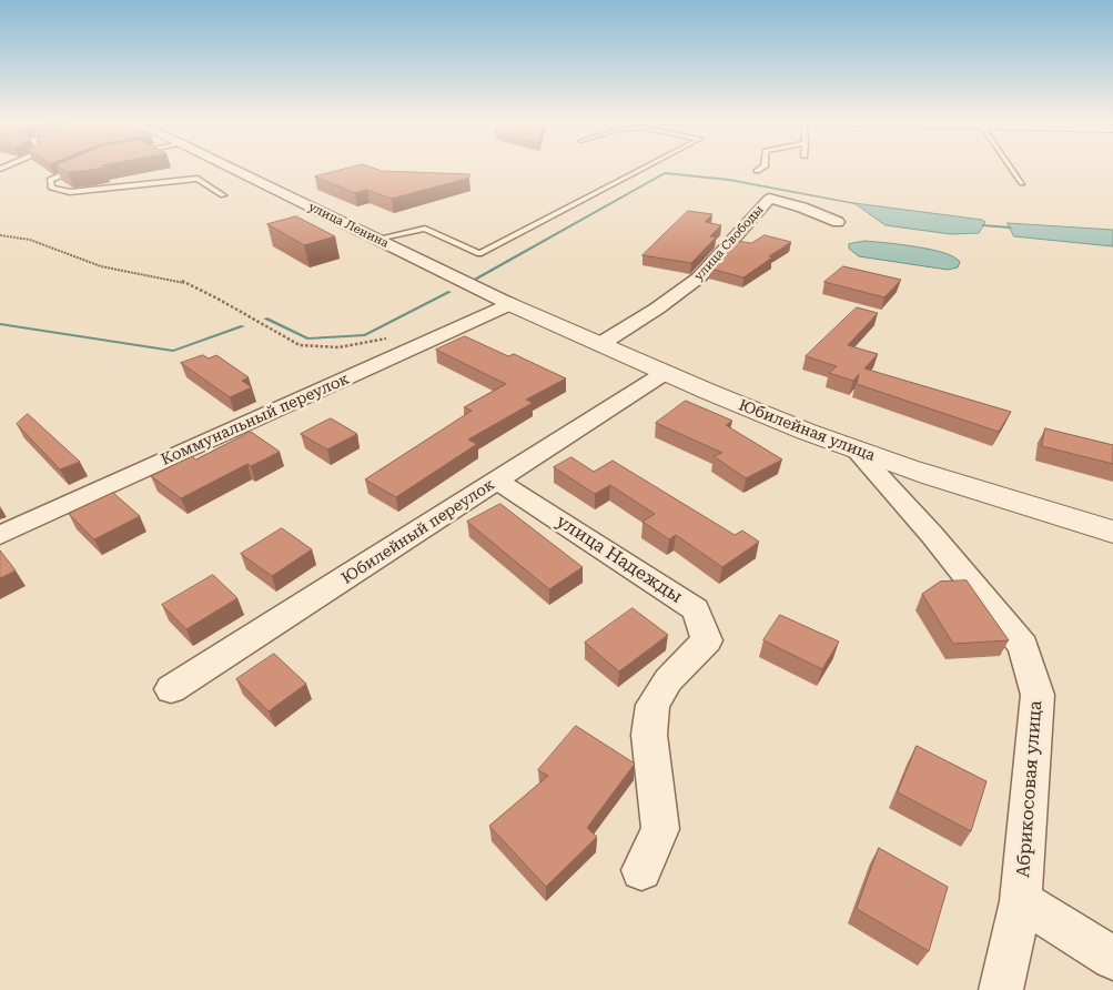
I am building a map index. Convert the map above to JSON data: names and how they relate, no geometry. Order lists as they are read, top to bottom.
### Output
{
  "streets": {
    "street": [
      "улица Ленина",
      "улица Свободы",
      "Коммунальный переулок",
      "Юбилейная улица",
      "Юбилейный переулок",
      "улица Надежды",
      "Абрикосовая улица"
    ]
  },
  "crossings": [
    ["улица Ленина", "Коммунальный переулок"],
    ["улица Ленина", "Юбилейная улица"],
    ["улица Свободы", "Юбилейная улица"],
    ["Коммунальный переулок", "Юбилейная улица"],
    ["Юбилейная улица", "Юбилейный переулок"],
    ["Юбилейная улица", "Абрикосовая улица"],
    ["Юбилейный переулок", "улица Надежды"]
  ]
}
